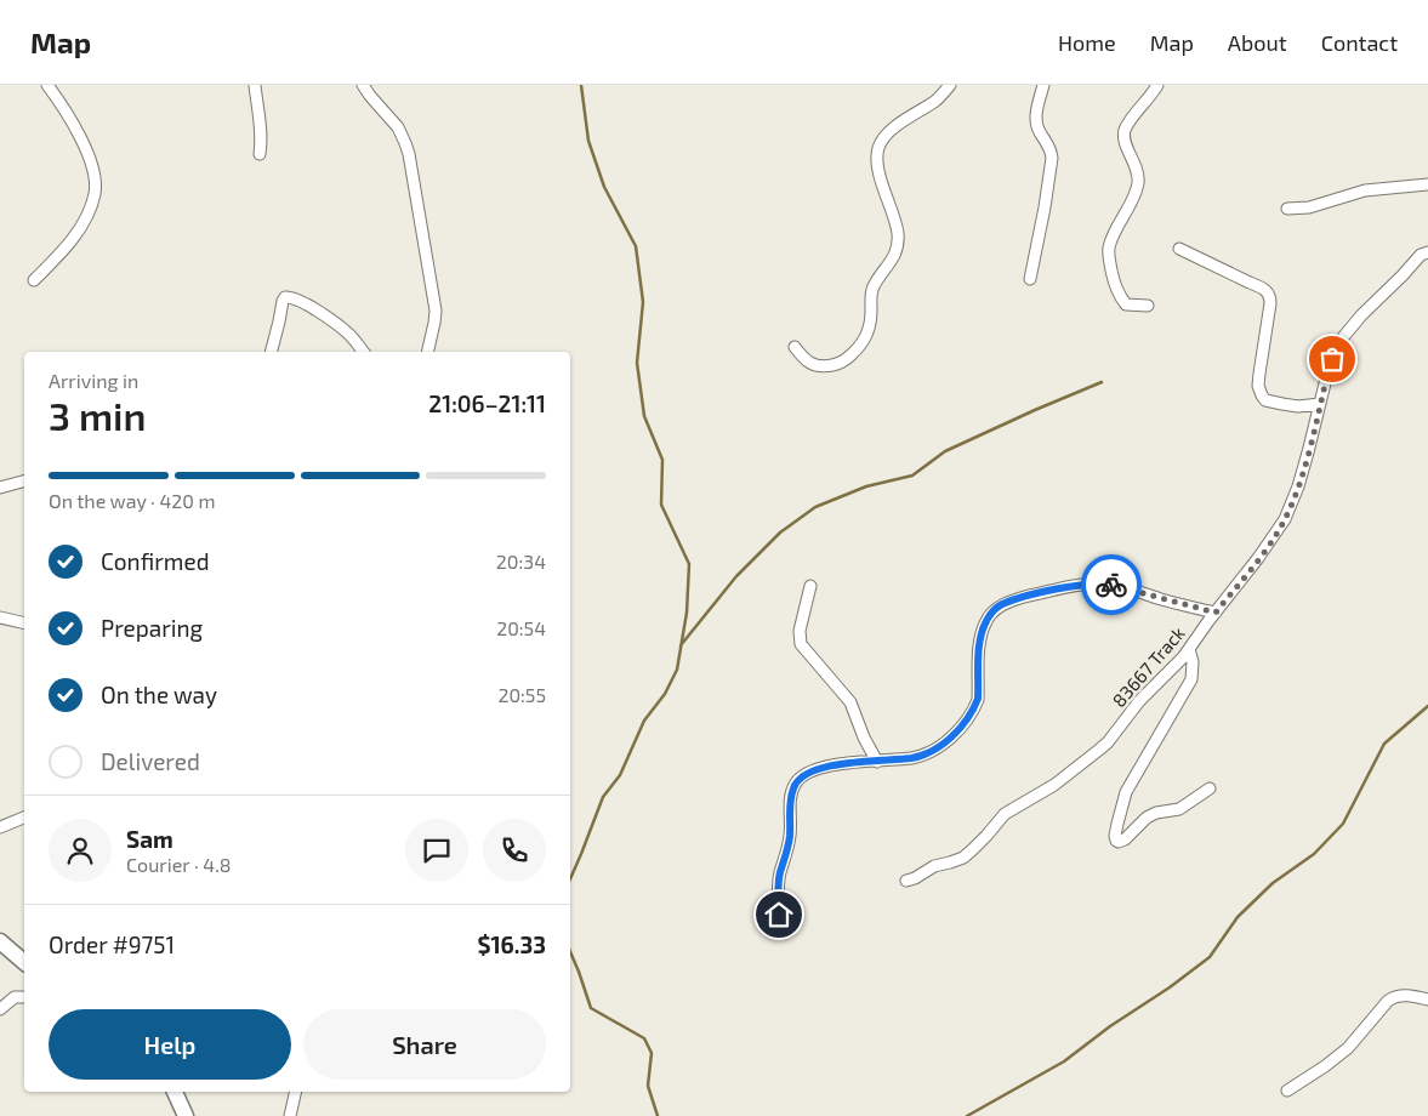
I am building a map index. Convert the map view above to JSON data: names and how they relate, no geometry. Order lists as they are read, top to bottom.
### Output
{
  "streets": {
    "street": ["83667 Track"]
  },
  "page": {
    "header": "Map",
    "nav": [
      "Home",
      "Map",
      "About",
      "Contact"
    ],
    "heading": ["3 min", "Arriving in", "21:06–21:11"],
    "panel": [
      "Sam",
      "Courier · 4.8",
      "Order #9751",
      "$16.33"
    ],
    "bar": "On the way · 420 m",
    "list": [
      ["Confirmed", "20:34"],
      ["Preparing", "20:54"],
      ["On the way", "20:55"],
      "Delivered"
    ],
    "buttons": ["Help", "Share"]
  }
}
